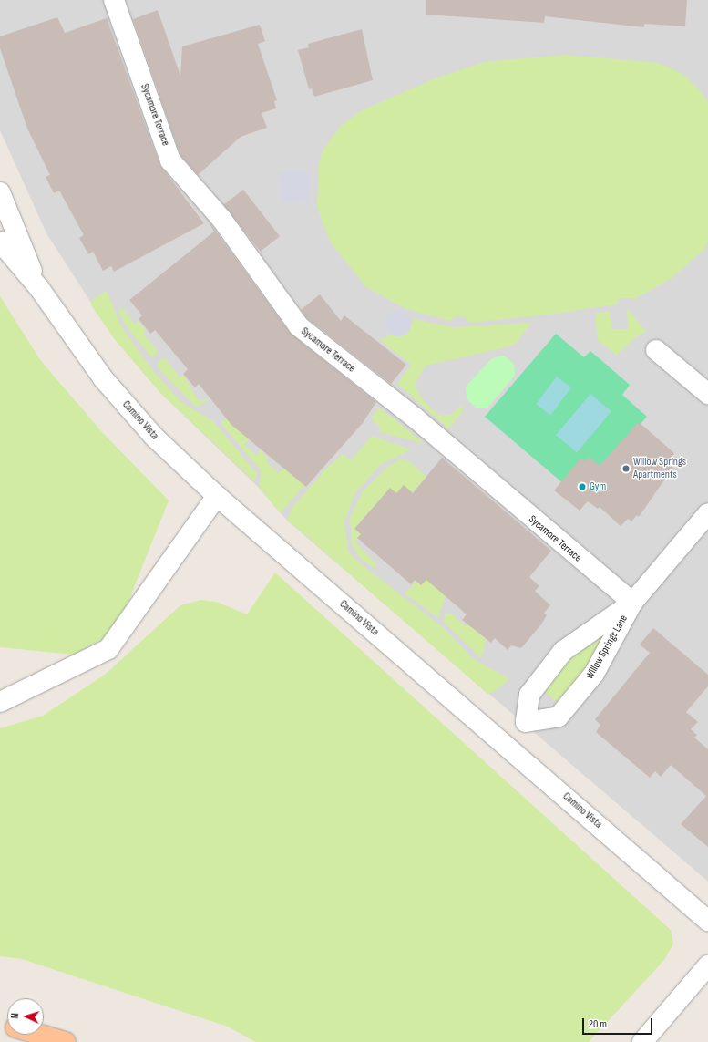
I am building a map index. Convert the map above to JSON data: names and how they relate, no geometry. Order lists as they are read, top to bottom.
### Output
{
  "streets": {
    "street": ["Sycamore Terrace", "Camino Vista", "Willow Springs Lane"]
  },
  "crossings": [
    ["Sycamore Terrace", "Willow Springs Lane"]
  ],
  "places": ["Willow Springs Apartments", "Gym"],
  "scale_bar": "20 m",
  "north": "left"
}
